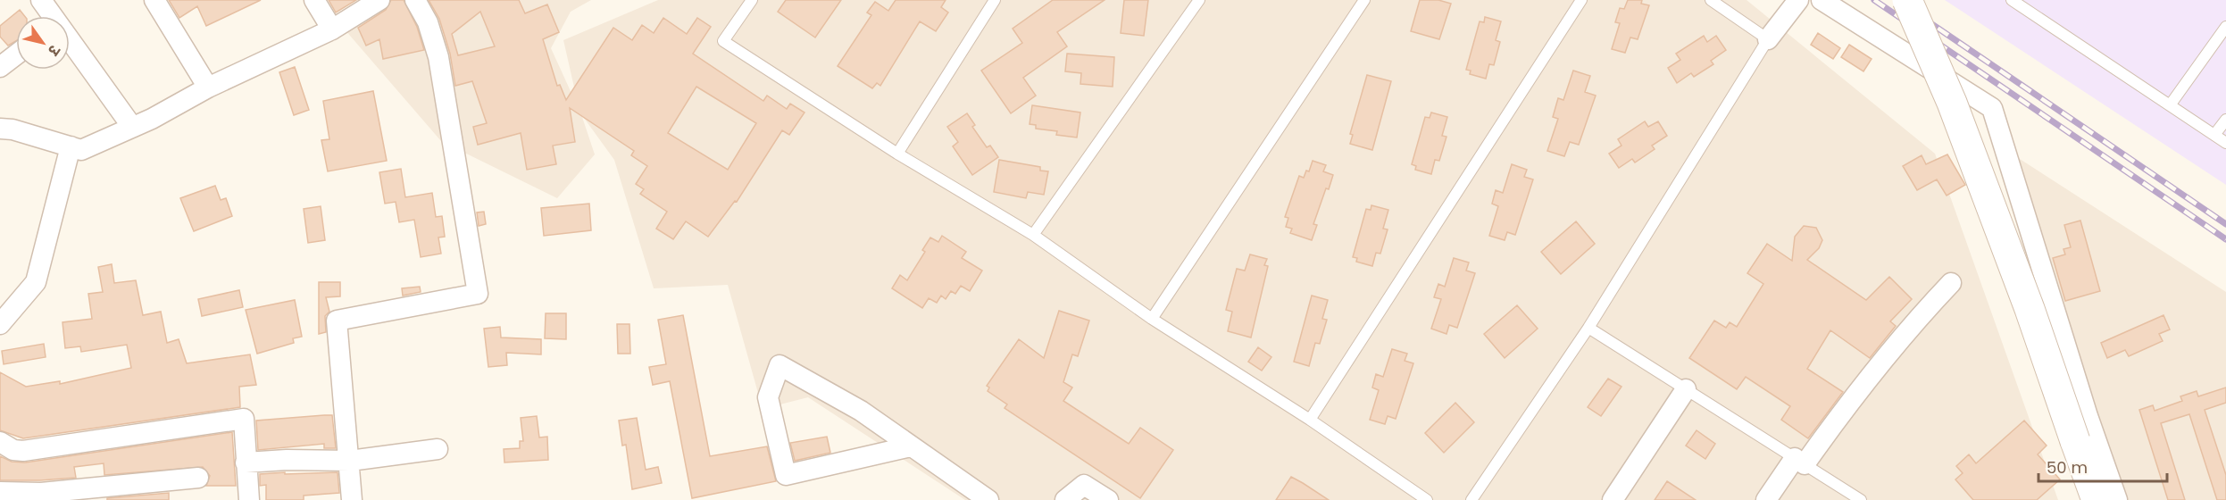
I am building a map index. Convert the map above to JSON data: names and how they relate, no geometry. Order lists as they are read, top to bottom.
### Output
{
  "scale_bar": "50 m",
  "north": "bottom right"
}
